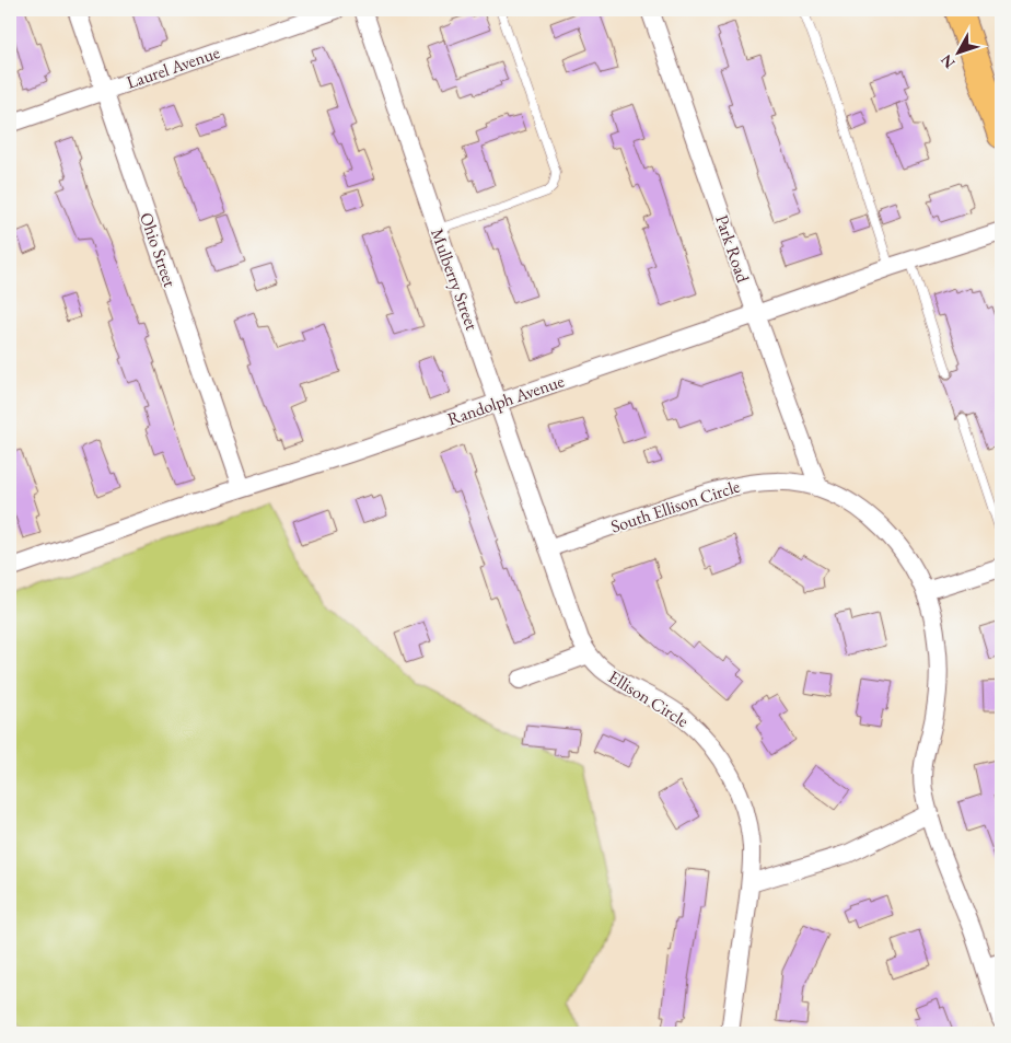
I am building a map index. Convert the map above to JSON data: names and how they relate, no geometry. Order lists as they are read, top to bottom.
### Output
{
  "streets": {
    "street": [
      "Laurel Avenue",
      "Park Road",
      "Ohio Street",
      "Mulberry Street",
      "Randolph Avenue",
      "South Ellison Circle",
      "Ellison Circle"
    ]
  },
  "crossings": [
    ["Laurel Avenue", "Ohio Street"],
    ["Park Road", "Randolph Avenue"],
    ["Park Road", "South Ellison Circle"],
    ["Ohio Street", "Randolph Avenue"],
    ["Mulberry Street", "Randolph Avenue"],
    ["Mulberry Street", "South Ellison Circle"],
    ["Mulberry Street", "Ellison Circle"],
    ["South Ellison Circle", "Ellison Circle"]
  ],
  "north": "bottom left"
}
